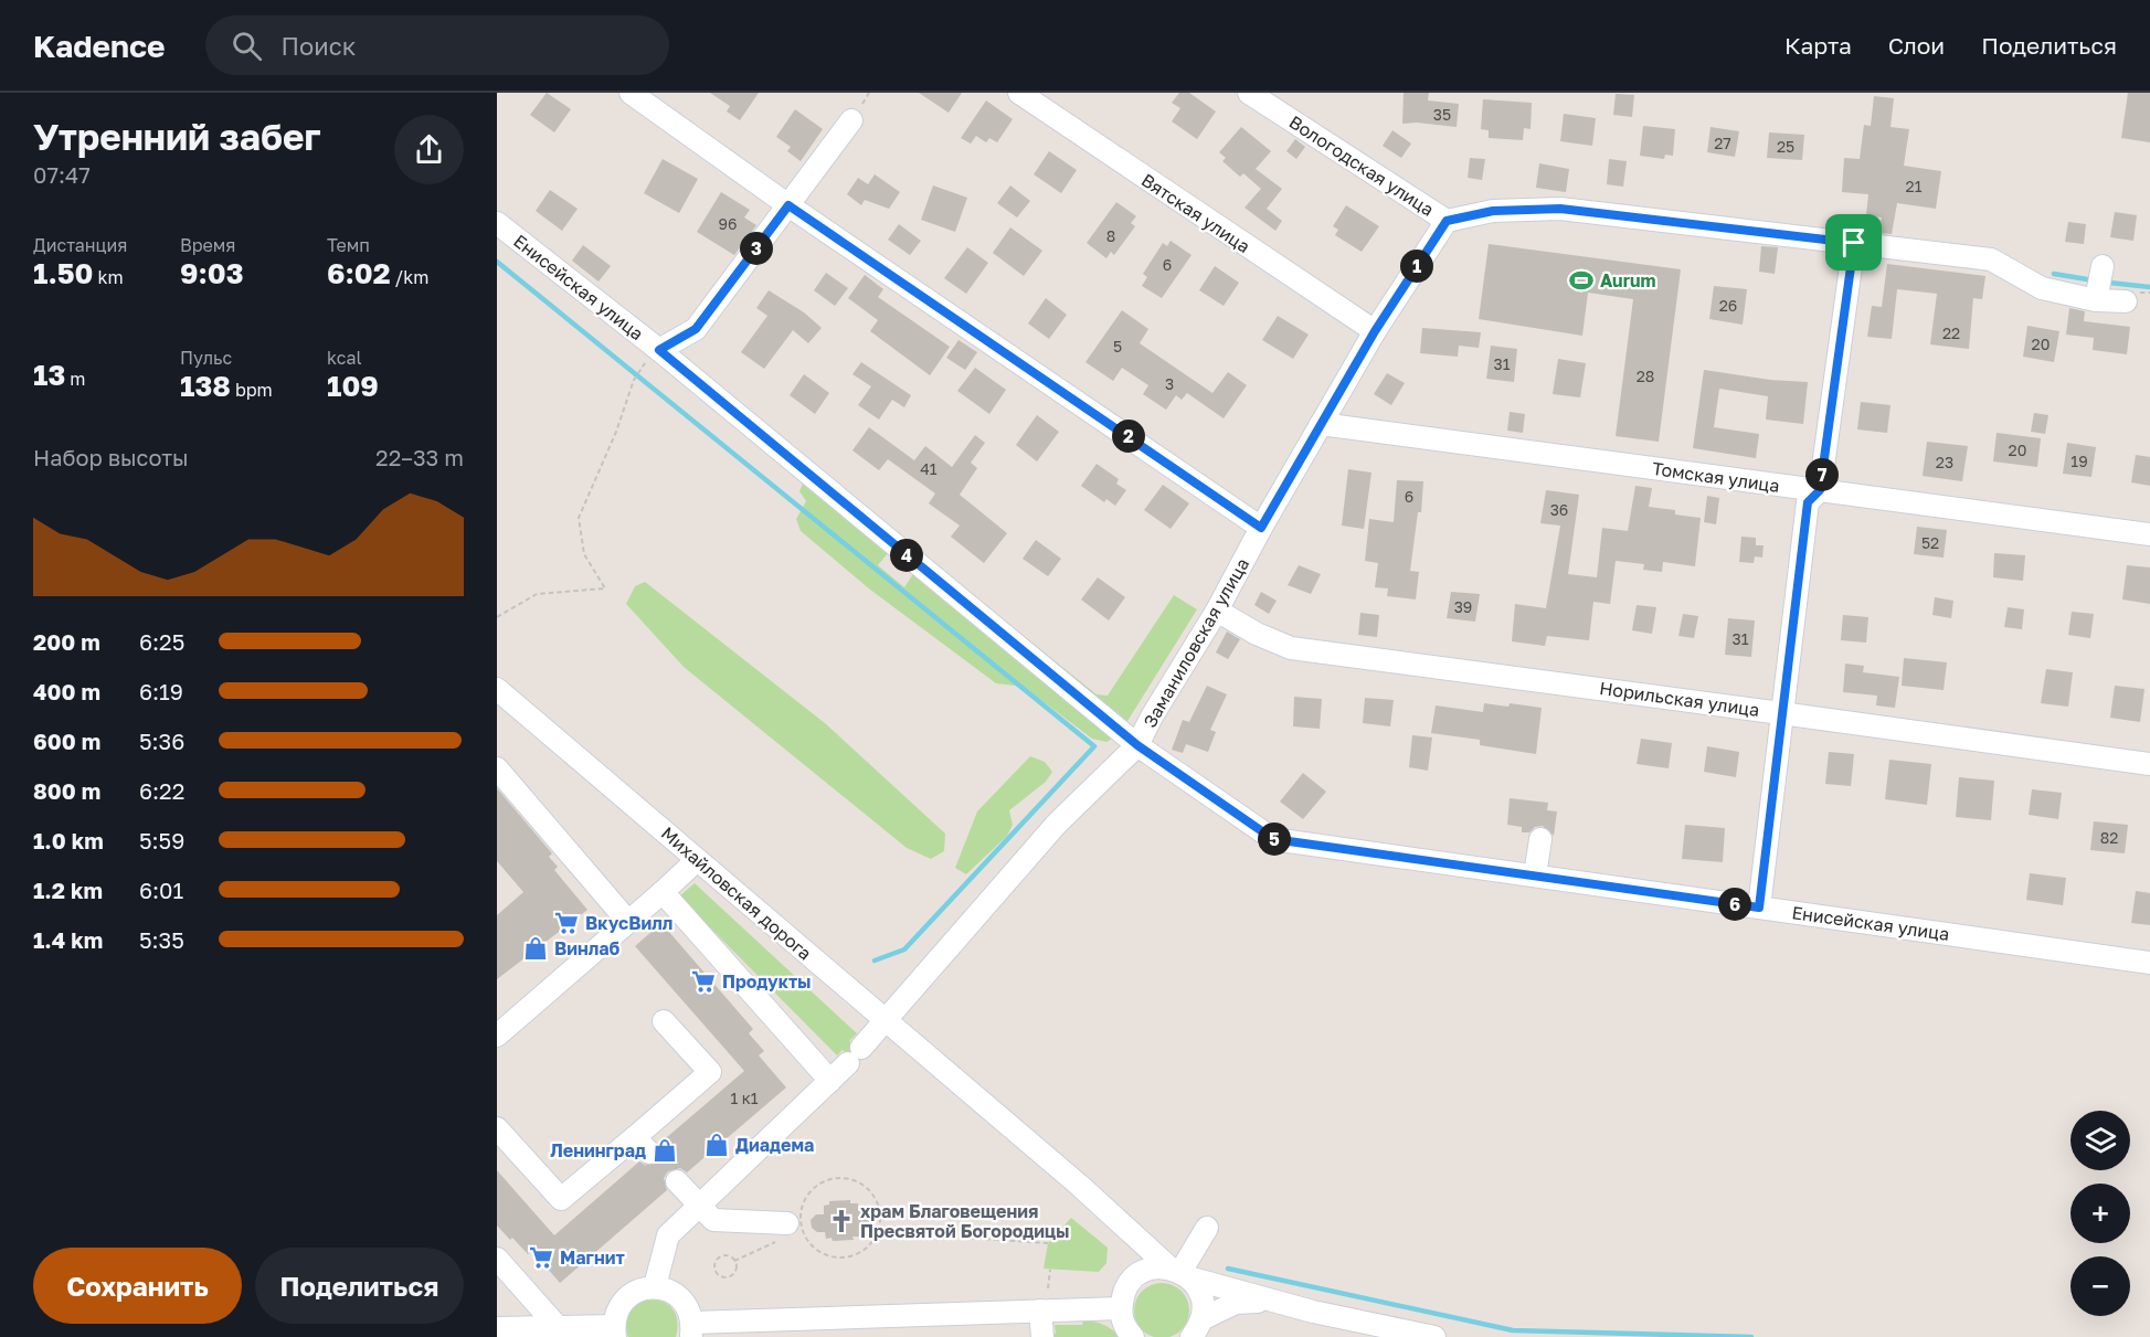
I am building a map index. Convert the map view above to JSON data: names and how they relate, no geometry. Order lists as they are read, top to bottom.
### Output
{
  "streets": {
    "street": [
      "Вологодская улица",
      "Вятская улица",
      "Енисейская улица",
      "Томская улица",
      "Заманиловская улица",
      "Норильская улица",
      "Михайловская дорога"
    ]
  },
  "crossings": [
    ["Вологодская улица", "Заманиловская улица"],
    ["Вятская улица", "Заманиловская улица"],
    ["Енисейская улица", "Заманиловская улица"],
    ["Томская улица", "Заманиловская улица"],
    ["Заманиловская улица", "Норильская улица"],
    ["Заманиловская улица", "Михайловская дорога"]
  ],
  "places": {
    "sports": ["Aurum"],
    "supermarket": ["ВкусВилл", "Продукты", "Магнит"],
    "shop": ["Винлаб", "Диадема", "Ленинград"],
    "church": ["храм Благовещения Пресвятой Богородицы"]
  },
  "house_numbers": [
    "35",
    "27",
    "25",
    "21",
    "96",
    "8",
    "6",
    "26",
    "22",
    "20",
    "5",
    "31",
    "28",
    "3",
    "20",
    "19",
    "23",
    "41",
    "6",
    "36",
    "52",
    "39",
    "31",
    "82",
    "1 к1"
  ],
  "page": {
    "header": "Kadence",
    "search": "Поиск",
    "nav": ["Карта", "Слои", "Поделиться"],
    "heading": ["Утренний забег", "07:47"],
    "stats": [
      ["Дистанция", "1.50 km"],
      ["Время", "9:03"],
      ["Темп", "6:02 /km"],
      ["13 m"],
      ["Пульс", "138 bpm"],
      ["kcal", "109"]
    ],
    "pins": [
      "3",
      "1",
      "2",
      "7",
      "4",
      "5",
      "6"
    ],
    "chart": ["Набор высоты", "22–33 m"],
    "list": [
      {
        "name": "200 m",
        "note": "6:25"
      },
      {
        "name": "400 m",
        "note": "6:19"
      },
      {
        "name": "600 m",
        "note": "5:36"
      },
      {
        "name": "800 m",
        "note": "6:22"
      },
      {
        "name": "1.0 km",
        "note": "5:59"
      },
      {
        "name": "1.2 km",
        "note": "6:01"
      },
      {
        "name": "1.4 km",
        "note": "5:35"
      }
    ],
    "map_buttons": ["+", "−"],
    "buttons": ["Сохранить", "Поделиться"]
  }
}
